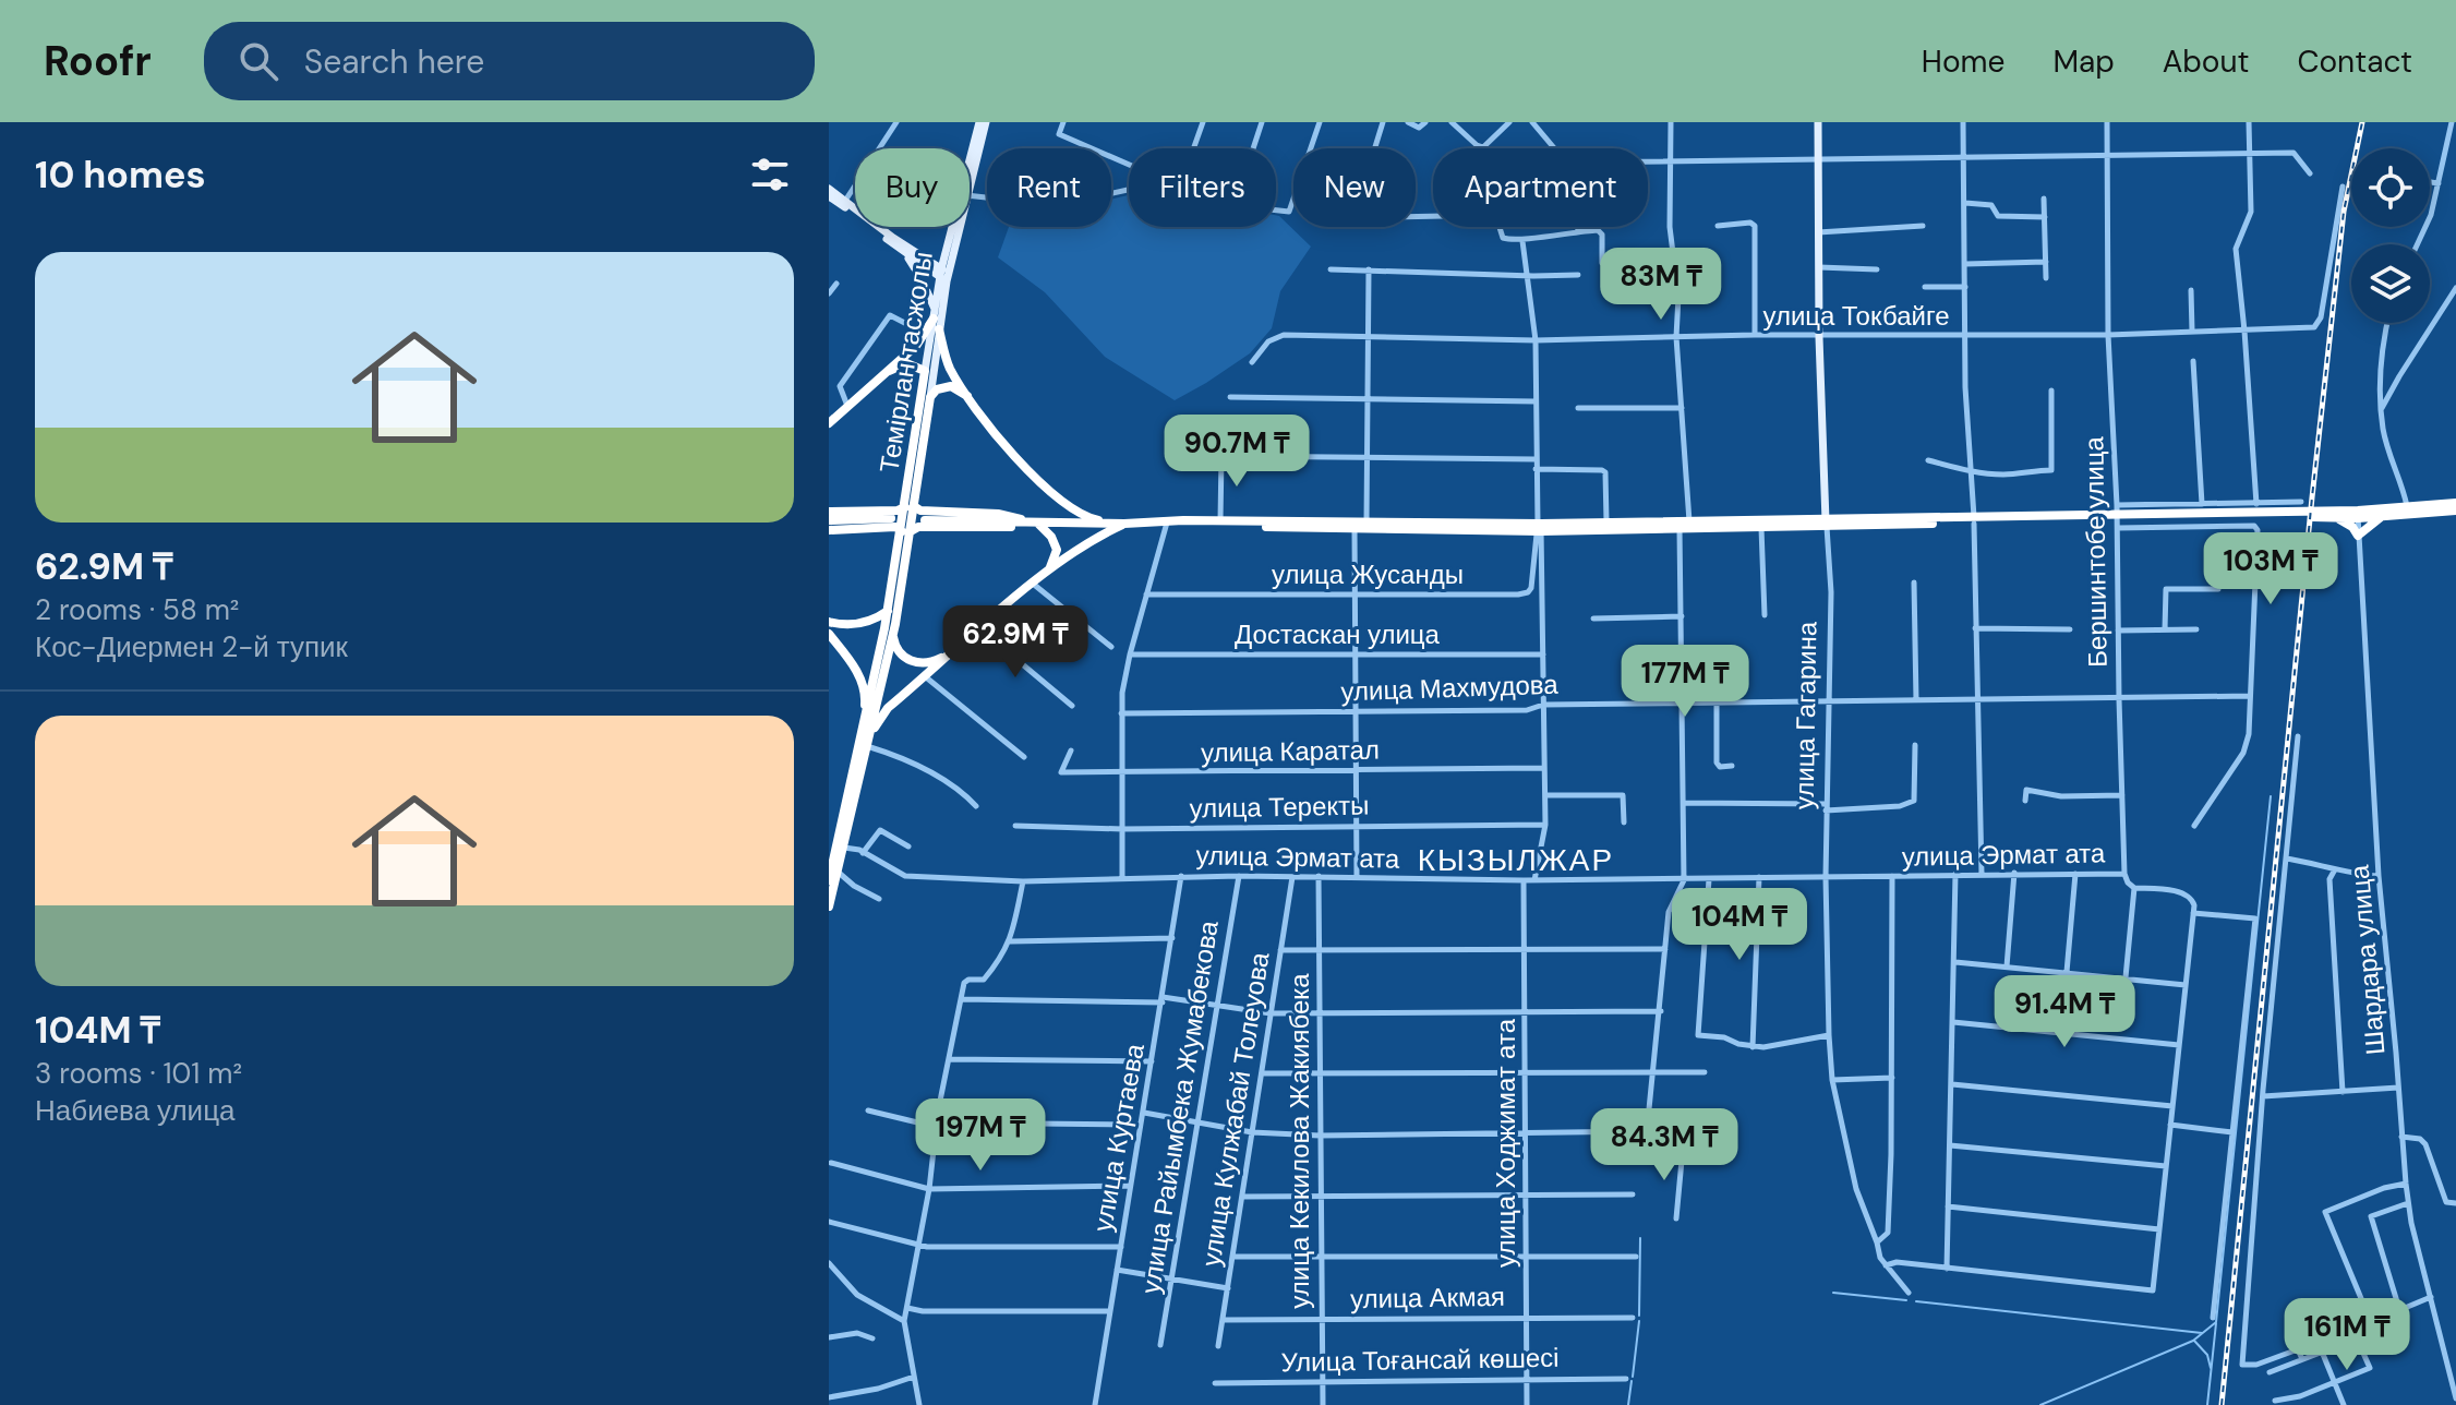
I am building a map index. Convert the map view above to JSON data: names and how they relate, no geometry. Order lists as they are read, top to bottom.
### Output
{
  "streets": {
    "highway": ["Темірлан тасжолы"],
    "main road": ["улица Гагарина"],
    "street": [
      "улица Токбайге",
      "Бершинтобе улица",
      "улица Жусанды",
      "Достаскан улица",
      "улица Махмудова",
      "улица Каратал",
      "улица Теректы",
      "улица Эрмат ата",
      "Шардара улица",
      "улица Райымбека Жумабекова",
      "улица Кулжабай Толеуова",
      "улица Куртаева",
      "улица Кекилова Жакиябека",
      "улица Ходжимат ата",
      "улица Акмая",
      "Улица Тоғансай көшесі"
    ]
  },
  "crossings": [
    ["улица Токбайге", "Бершинтобе улица"],
    ["улица Токбайге", "улица Гагарина"],
    ["Бершинтобе улица", "улица Махмудова"],
    ["Бершинтобе улица", "улица Эрмат ата"],
    ["улица Махмудова", "улица Гагарина"],
    ["улица Гагарина", "улица Эрмат ата"],
    ["улица Эрмат ата", "улица Райымбека Жумабекова"],
    ["улица Эрмат ата", "улица Кулжабай Толеуова"],
    ["улица Эрмат ата", "улица Куртаева"],
    ["улица Эрмат ата", "улица Кекилова Жакиябека"],
    ["улица Эрмат ата", "улица Ходжимат ата"],
    ["улица Кулжабай Толеуова", "улица Акмая"],
    ["улица Кекилова Жакиябека", "улица Акмая"],
    ["улица Кекилова Жакиябека", "Улица Тоғансай көшесі"],
    ["улица Ходжимат ата", "улица Акмая"],
    ["улица Ходжимат ата", "Улица Тоғансай көшесі"]
  ],
  "districts": ["КЫЗЫЛЖАР"],
  "page": {
    "header": "Roofr",
    "search": "Search here",
    "nav": [
      "Home",
      "Map",
      "About",
      "Contact"
    ],
    "heading": "10 homes",
    "chip": [
      "Buy",
      "Rent",
      "Filters",
      "New",
      "Apartment"
    ],
    "list": [
      {
        "name": "62.9M ₸",
        "note": "2 rooms · 58 m² · Кос-Диермен 2-й тупик"
      },
      {
        "name": "104M ₸",
        "note": "3 rooms · 101 m² · Набиева улица"
      }
    ],
    "price": [
      "83M ₸",
      "90.7M ₸",
      "103M ₸",
      "62.9M ₸",
      "177M ₸",
      "104M ₸",
      "91.4M ₸",
      "197M ₸",
      "84.3M ₸",
      "161M ₸"
    ]
  }
}
